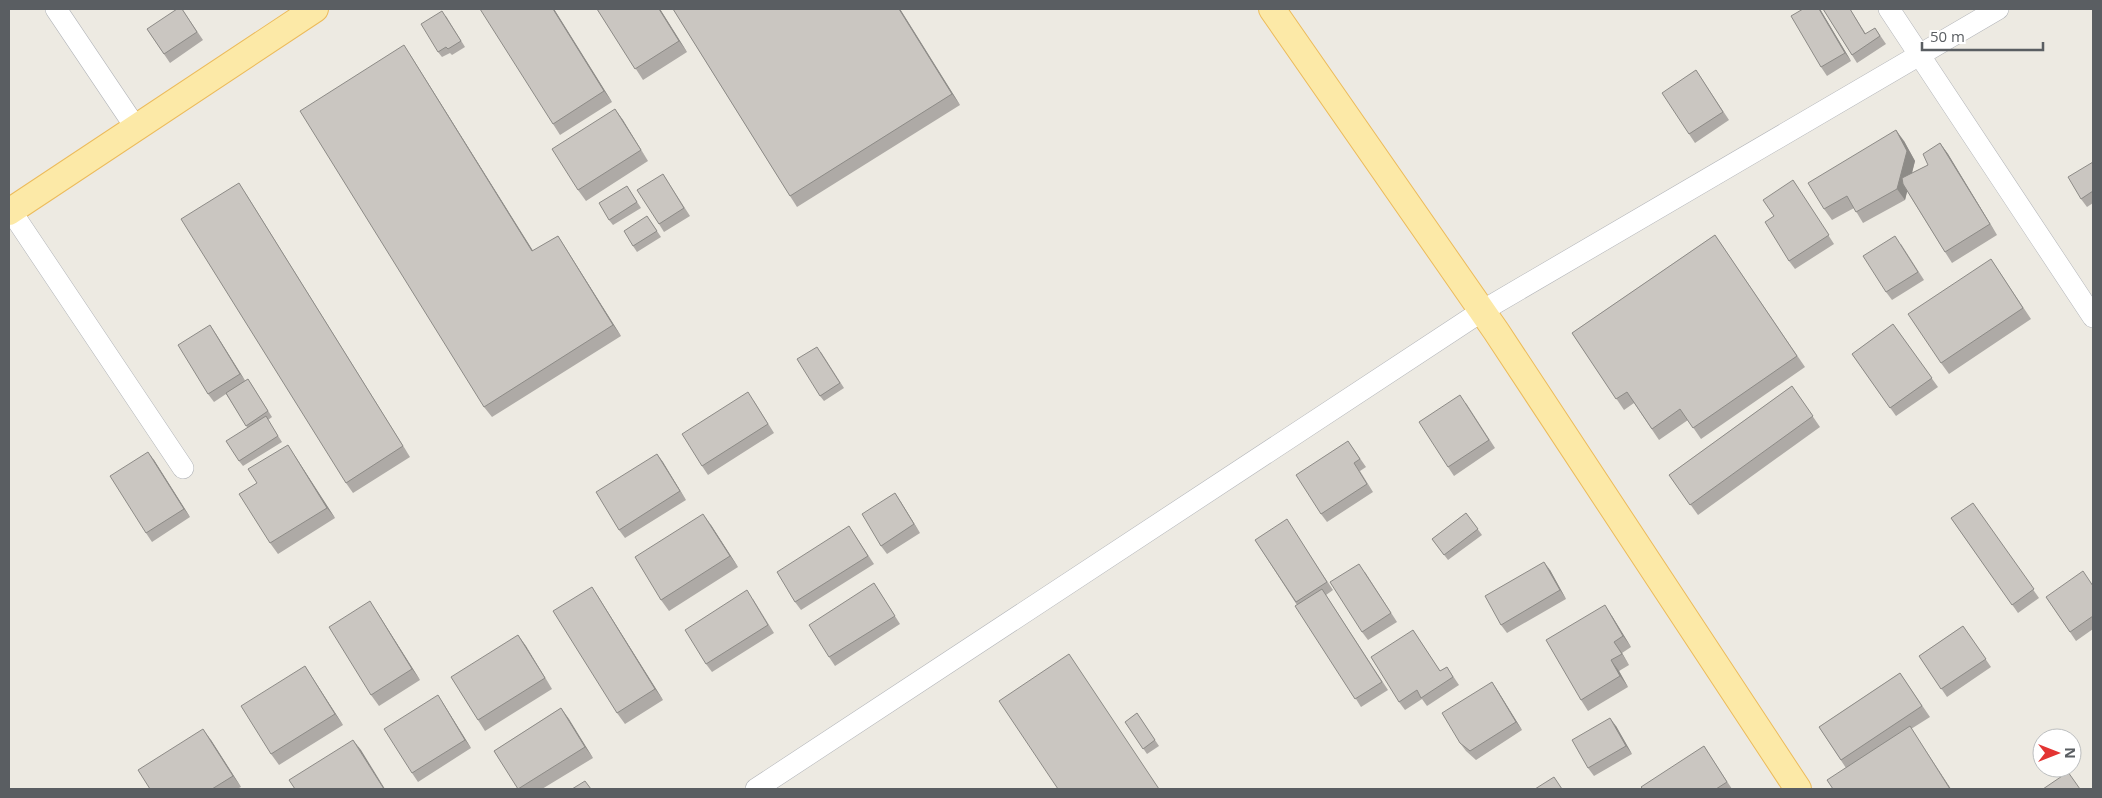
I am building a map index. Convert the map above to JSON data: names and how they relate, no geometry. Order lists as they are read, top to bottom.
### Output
{
  "scale_bar": "50 m",
  "north": "right"
}
